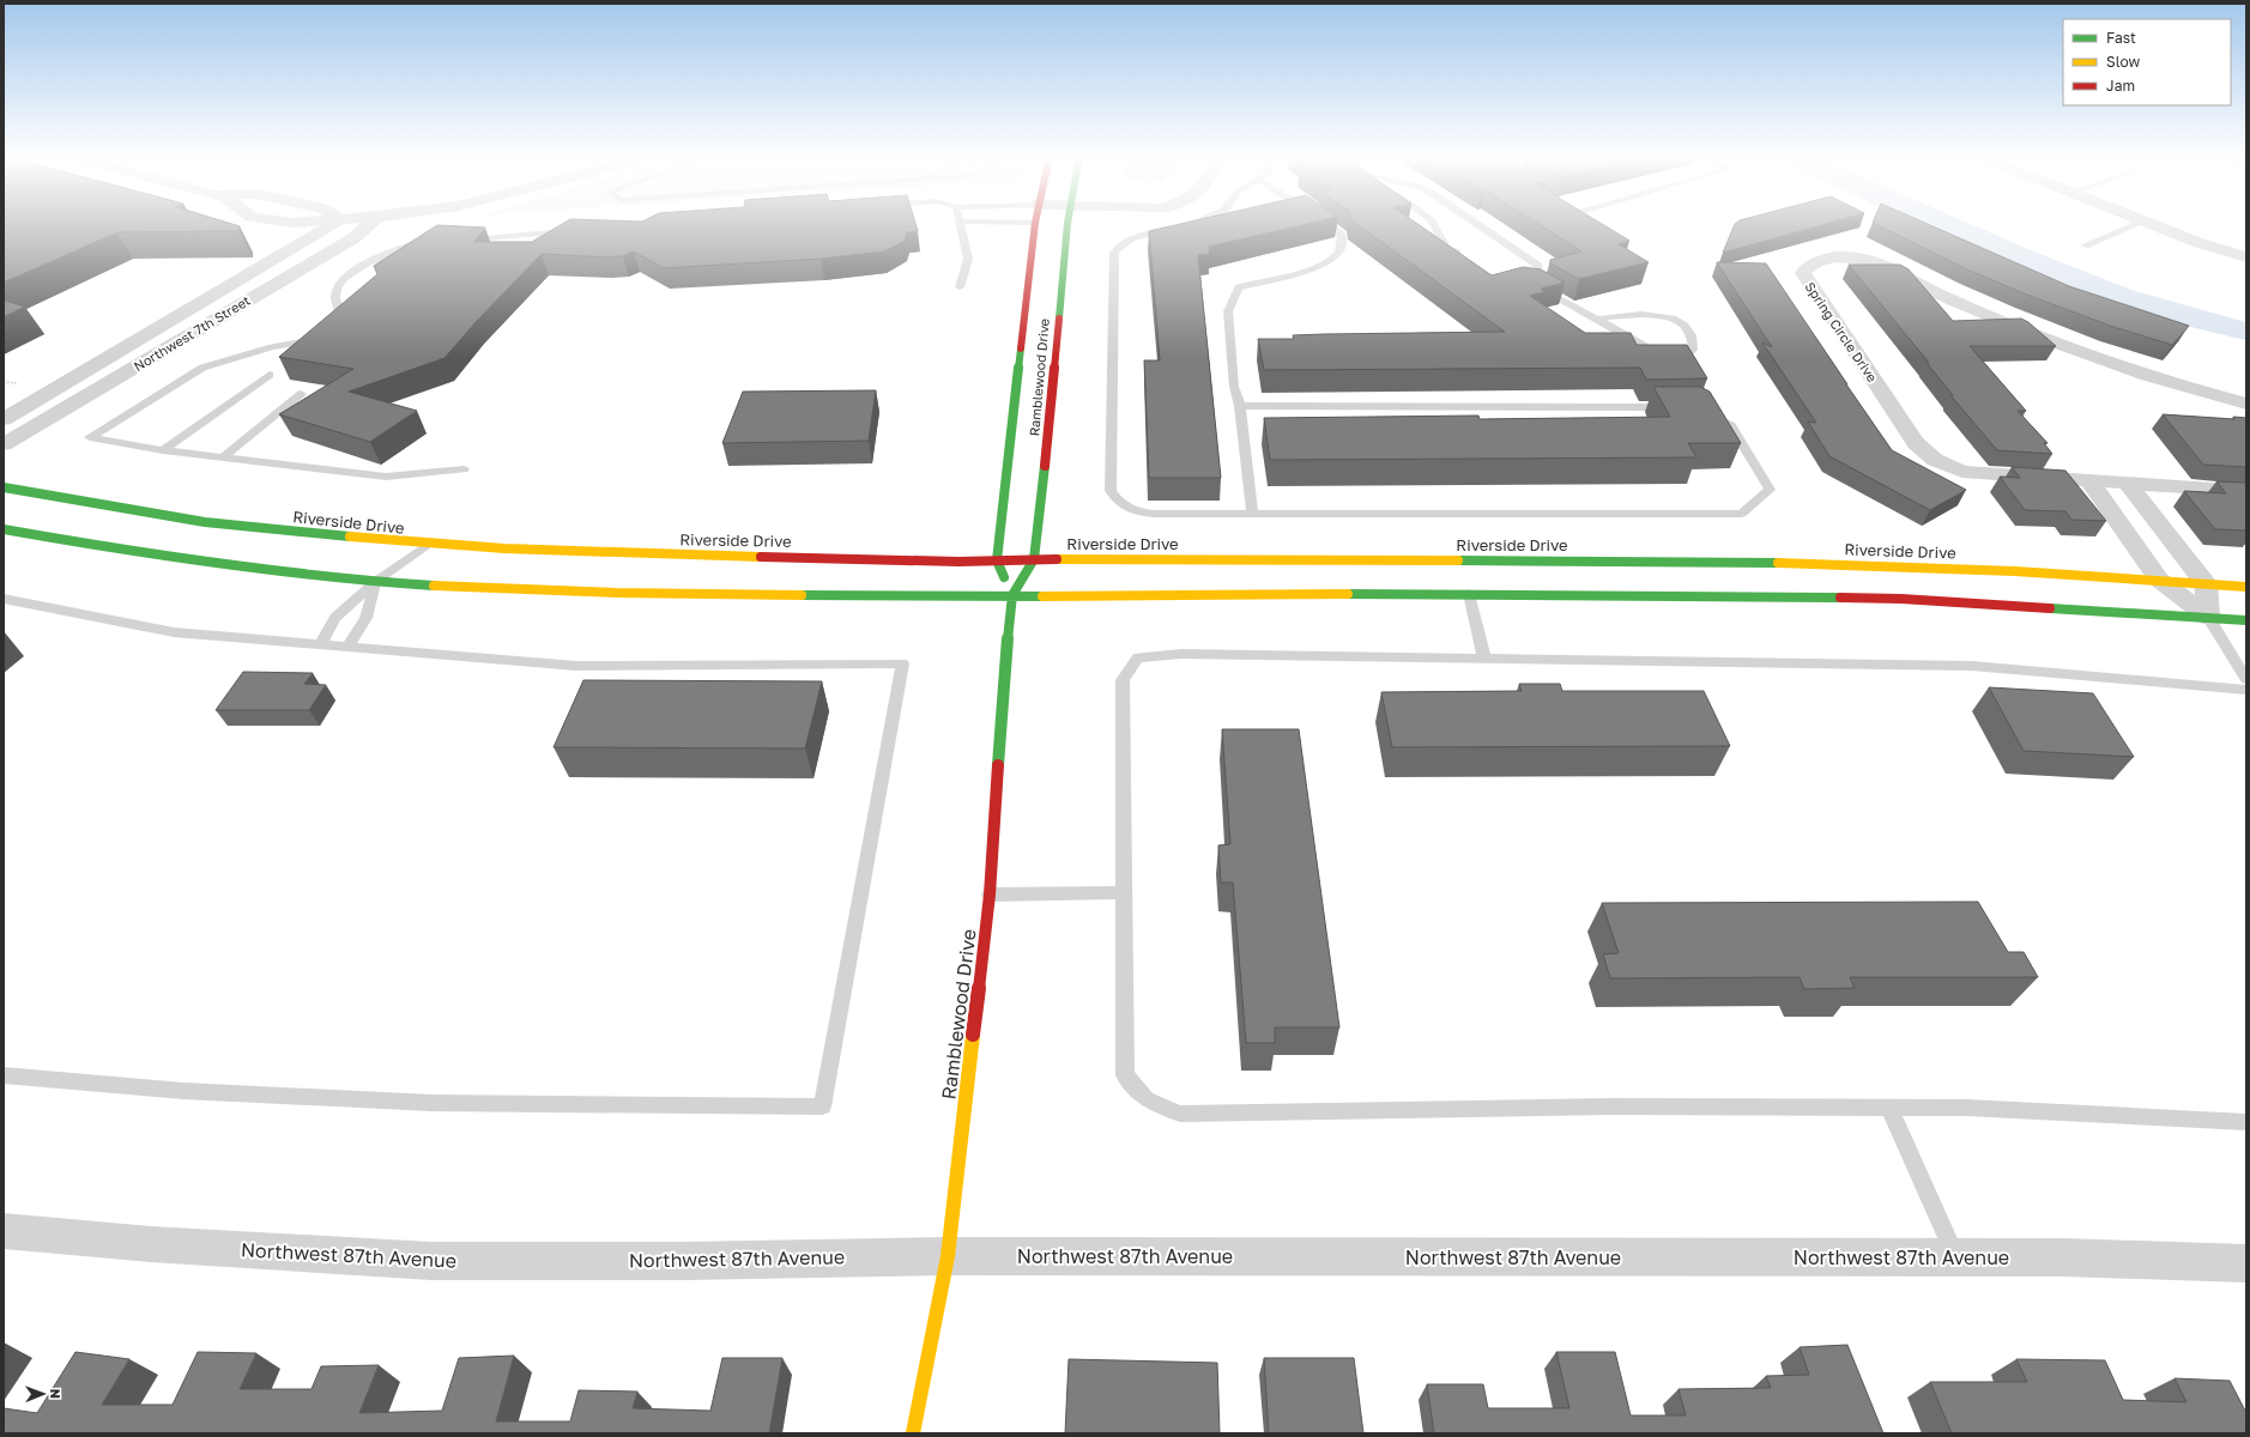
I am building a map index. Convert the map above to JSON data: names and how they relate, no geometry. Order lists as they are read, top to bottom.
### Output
{
  "streets": {
    "street": [
      "Spring Circle Drive",
      "Northwest 7th Street",
      "Ramblewood Drive",
      "Riverside Drive",
      "Northwest 87th Avenue"
    ]
  },
  "crossings": [
    ["Ramblewood Drive", "Riverside Drive"],
    ["Ramblewood Drive", "Northwest 87th Avenue"]
  ],
  "legend": ["Fast", "Slow", "Jam"],
  "north": "right"
}
